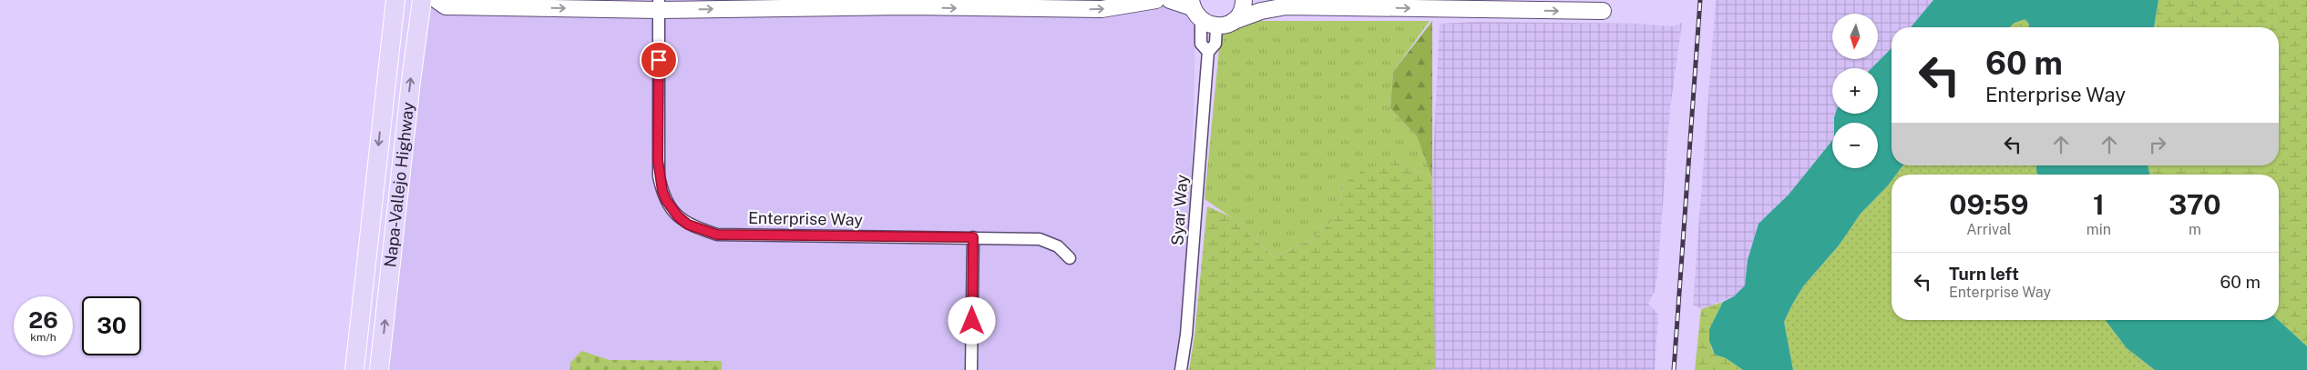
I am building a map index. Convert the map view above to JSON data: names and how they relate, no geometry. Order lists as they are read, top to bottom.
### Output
{
  "streets": {
    "main road": ["Napa-Vallejo Highway"],
    "street": ["Syar Way", "Enterprise Way"]
  },
  "north": "bottom",
  "page": {
    "map_buttons": ["+", "−"],
    "turn": ["60 m", "Enterprise Way"],
    "eta": [
      "09:59",
      "Arrival",
      "1",
      "min",
      "370",
      "m"
    ],
    "list": [
      {
        "name": "Turn left",
        "note": "Enterprise Way",
        "value": "60 m"
      }
    ],
    "speed": "26 km/h",
    "limit": "30"
  }
}
